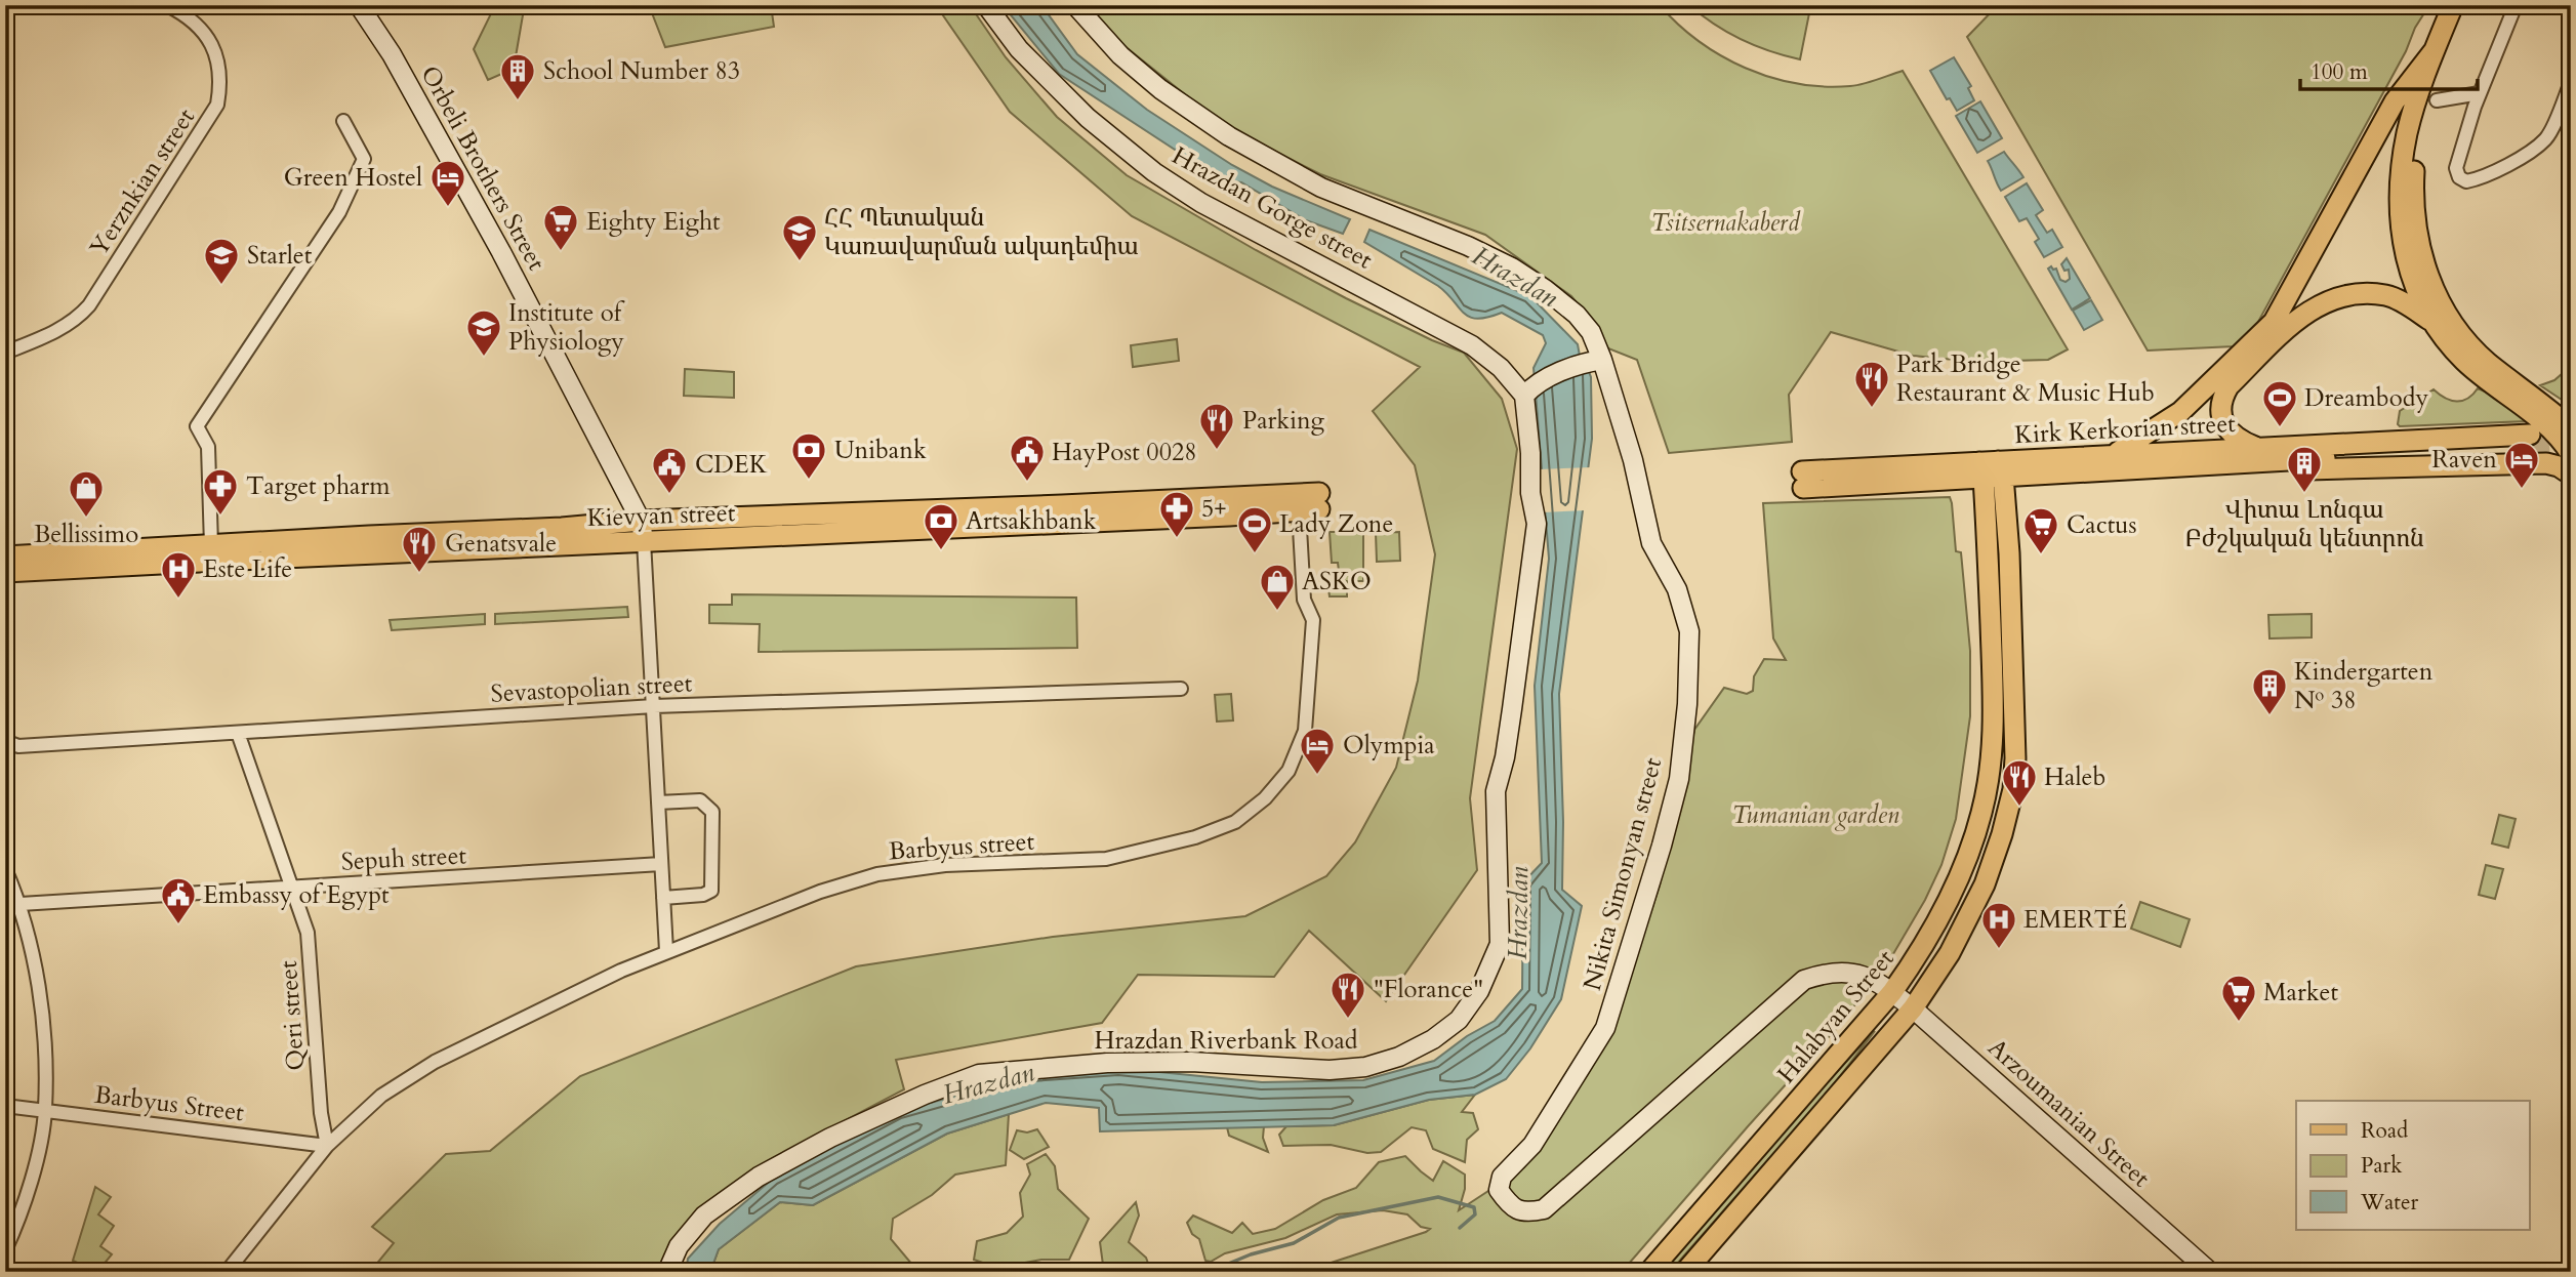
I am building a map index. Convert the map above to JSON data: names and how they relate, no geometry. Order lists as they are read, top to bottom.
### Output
{
  "streets": {
    "main road": ["Kirk Kerkorian street", "Kievyan street", "Halabyan Street"],
    "street": [
      "Orbeli Brothers Street",
      "Yerznkian street",
      "Hrazdan Gorge street",
      "Sevastopolian street",
      "Barbyus street",
      "Sepuh street",
      "Nikita Simonyan street",
      "Qeri street",
      "Hrazdan Riverbank Road",
      "Barbyus Street",
      "Arzoumanian Street"
    ]
  },
  "crossings": [
    ["Orbeli Brothers Street", "Kievyan street"],
    ["Hrazdan Gorge street", "Hrazdan Riverbank Road"],
    ["Kirk Kerkorian street", "Halabyan Street"],
    ["Kievyan street", "Barbyus street"],
    ["Sevastopolian street", "Qeri street"],
    ["Barbyus street", "Qeri street"],
    ["Barbyus street", "Barbyus Street"],
    ["Sepuh street", "Qeri street"],
    ["Nikita Simonyan street", "Halabyan Street"],
    ["Nikita Simonyan street", "Arzoumanian Street"],
    ["Qeri street", "Barbyus Street"],
    ["Halabyan Street", "Arzoumanian Street"]
  ],
  "water": ["Hrazdan"],
  "parks": ["Tsitsernakaberd", "Tumanian garden"],
  "places": {
    "building": ["School Number 83", "Վիտա Լոնգա Բժշկական կենտրոն", "Kindergarten № 38"],
    "hotel": ["Green Hostel", "Raven", "Olympia"],
    "supermarket": ["Eighty Eight", "Cactus", "Market"],
    "school or university": ["ՀՀ Պետական Կառավարման ակադեմիա", "Starlet", "Institute of Physiology"],
    "restaurant": [
      "Park Bridge Restaurant & Music Hub",
      "Parking",
      "Genatsvale",
      "Haleb",
      "\"Florance\""
    ],
    "sports": ["Dreambody", "Lady Zone"],
    "bank": ["Unibank", "Artsakhbank"],
    "public building": ["HayPost 0028", "CDEK", "Embassy of Egypt"],
    "pharmacy": ["Target pharm", "5+"],
    "shop": ["Bellissimo", "ASKO"],
    "hospital": ["Este Life", "EMERTÉ"]
  },
  "legend": ["Road", "Park", "Water"],
  "scale_bar": "100 m"
}
